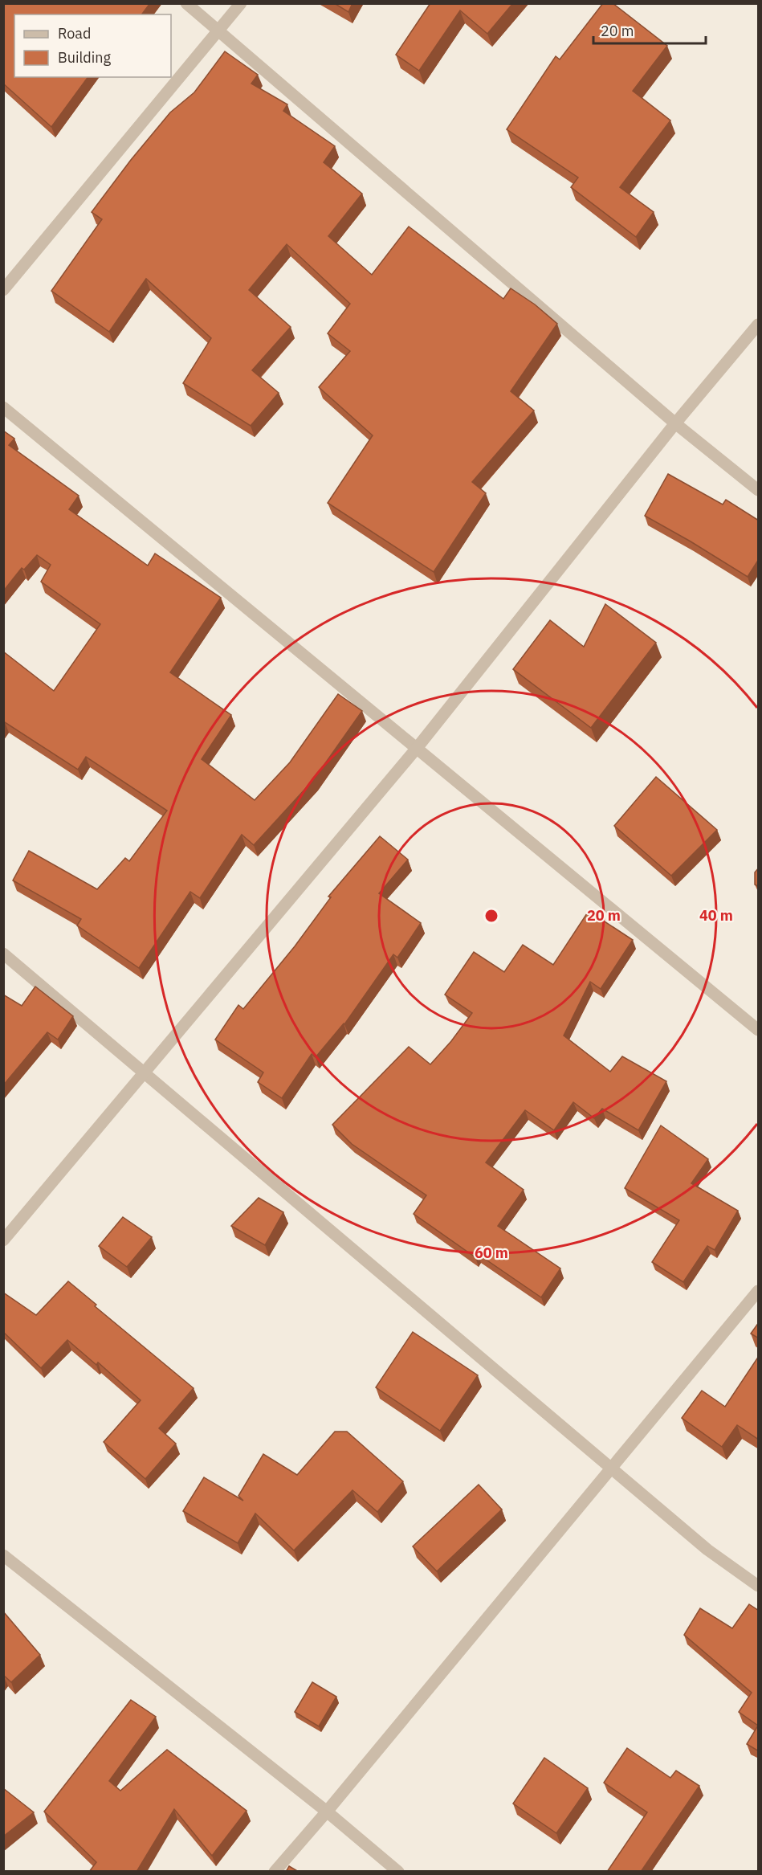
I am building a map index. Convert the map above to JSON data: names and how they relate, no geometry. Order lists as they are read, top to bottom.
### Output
{
  "legend": ["Road", "Building"],
  "scale_bar": "20 m",
  "rings": ["20 m", "40 m", "60 m"]
}
